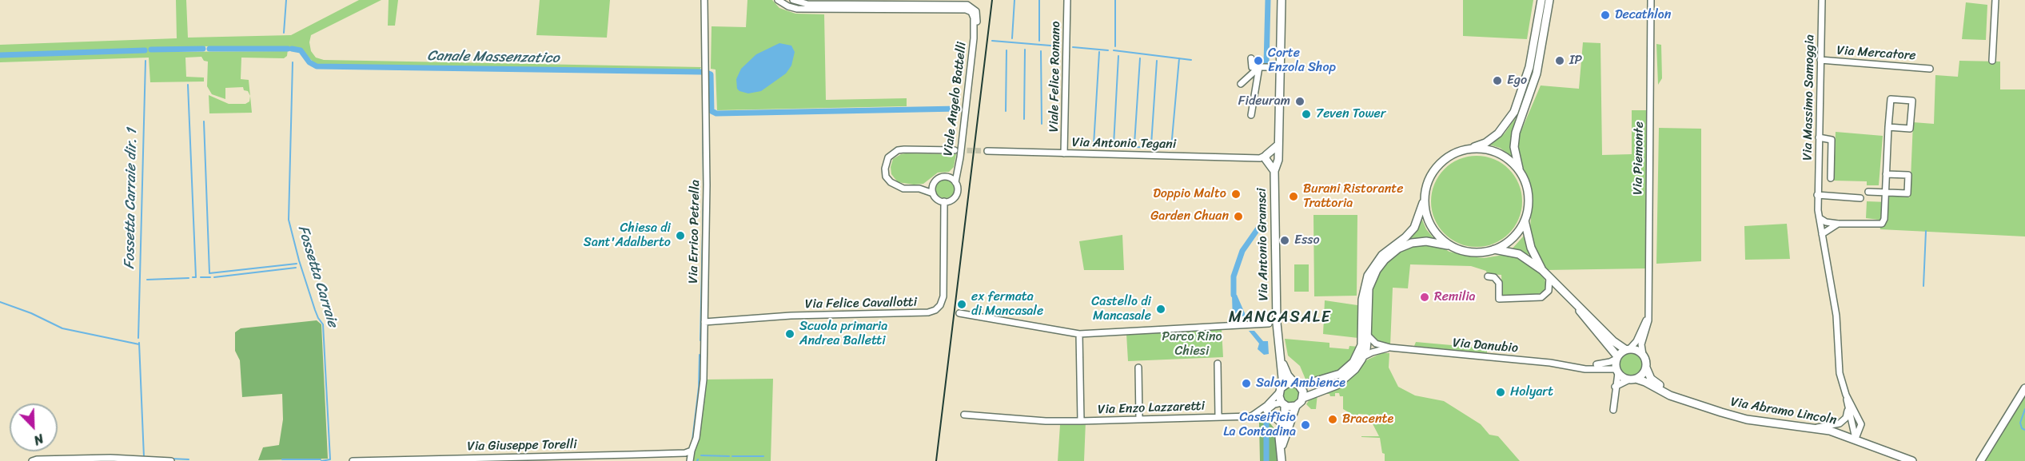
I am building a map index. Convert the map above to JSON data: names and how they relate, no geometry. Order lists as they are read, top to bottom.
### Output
{
  "streets": {
    "street": [
      "Via Mercatore",
      "Viale Felice Romano",
      "Via Massimo Samoggia",
      "Viale Angelo Battelli",
      "Via Antonio Tegani",
      "Via Piemonte",
      "Via Errico Petrella",
      "Via Antonio Gramsci",
      "Via Felice Cavallotti",
      "Via Danubio",
      "Via Enzo Lazzaretti",
      "Via Abramo Lincoln",
      "Via Giuseppe Torelli"
    ]
  },
  "crossings": [
    ["Via Mercatore", "Via Massimo Samoggia"],
    ["Viale Felice Romano", "Via Antonio Tegani"],
    ["Via Massimo Samoggia", "Via Abramo Lincoln"],
    ["Viale Angelo Battelli", "Via Felice Cavallotti"],
    ["Via Antonio Tegani", "Via Antonio Gramsci"],
    ["Via Piemonte", "Via Danubio"],
    ["Via Piemonte", "Via Abramo Lincoln"],
    ["Via Errico Petrella", "Via Felice Cavallotti"],
    ["Via Errico Petrella", "Via Giuseppe Torelli"],
    ["Via Antonio Gramsci", "Via Enzo Lazzaretti"],
    ["Via Danubio", "Via Abramo Lincoln"]
  ],
  "districts": ["MANCASALE"],
  "water": ["Canale Massenzatico", "Fossetta Carraie dir. 1", "Fossetta Carraie"],
  "parks": ["Parco Rino Chiesi"],
  "places": [
    "Decathlon",
    "Corte Enzola Shop",
    "IP",
    "Ego",
    "Fideuram",
    "7even Tower",
    "Doppio Malto",
    "Burani Ristorante Trattoria",
    "Garden Chuan",
    "Chiesa di Sant'Adalberto",
    "Esso",
    "Remilia",
    "ex fermata di Mancasale",
    "Castello di Mancasale",
    "Scuola primaria Andrea Balletti",
    "Salon Ambience",
    "Holyart",
    "Bracente",
    "Caseificio La Contadina"
  ],
  "north": "bottom right"
}
